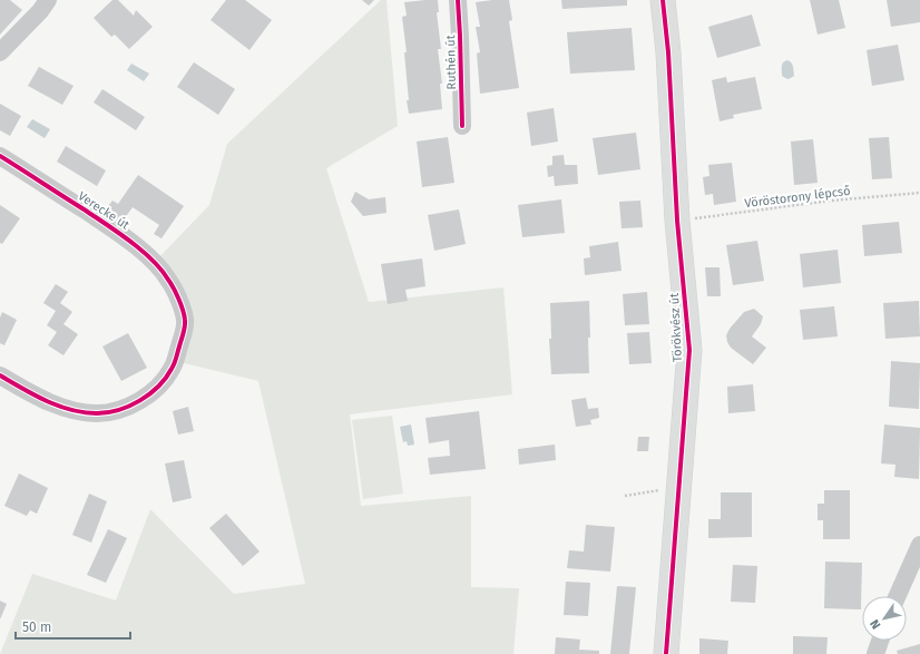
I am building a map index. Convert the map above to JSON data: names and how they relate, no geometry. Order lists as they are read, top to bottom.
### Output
{
  "streets": {
    "street": ["Ruthén út", "Verecke út", "Törökvész út"],
    "path": ["Vöröstorony lépcső"]
  },
  "crossings": [
    ["Vöröstorony lépcső", "Törökvész út"]
  ],
  "scale_bar": "50 m",
  "north": "bottom left"
}
